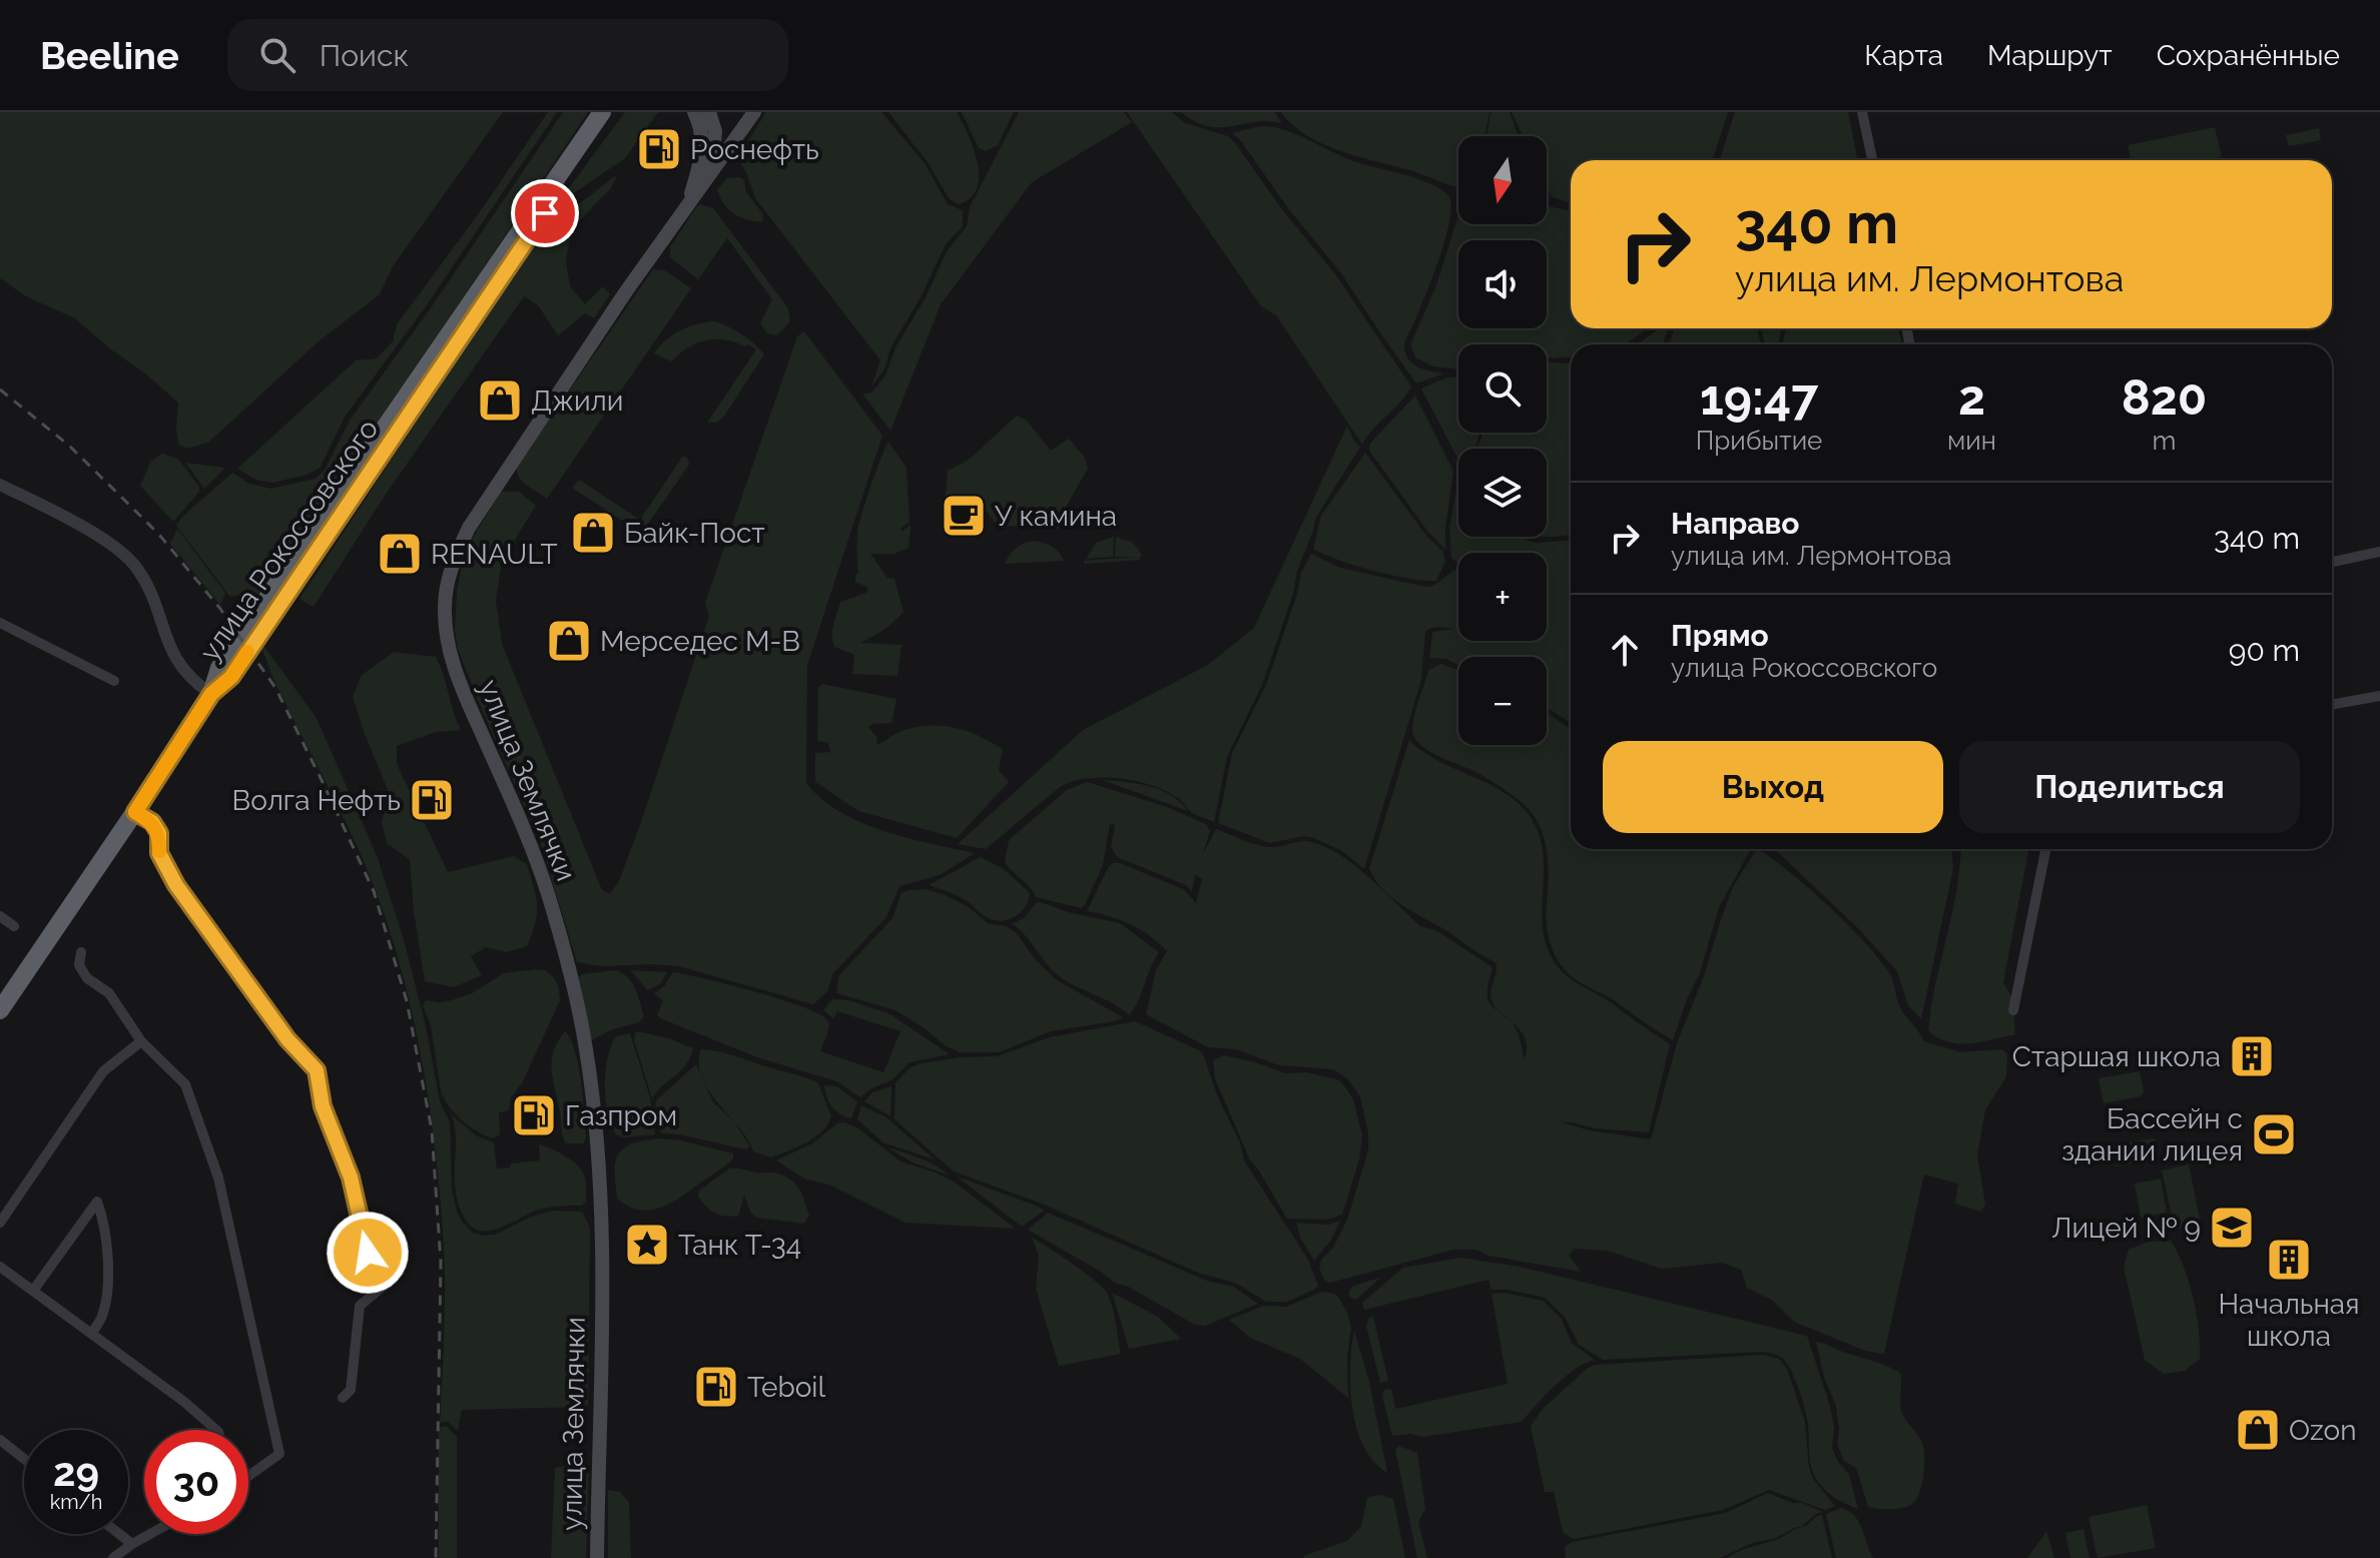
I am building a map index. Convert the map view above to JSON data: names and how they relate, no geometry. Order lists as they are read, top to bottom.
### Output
{
  "streets": {
    "highway": ["улица Рокоссовского"],
    "main road": ["улица Землячки"]
  },
  "places": {
    "fuel station": [
      "Роснефть",
      "Волга Нефть",
      "Газпром",
      "Teboil"
    ],
    "shop": [
      "Джили",
      "Байк-Пост",
      "RENAULT",
      "Мерседес M-B",
      "Ozon"
    ],
    "cafe": ["У камина"],
    "building": ["Старшая школа", "Начальная школа"],
    "sports": ["Бассейн с здании лицея"],
    "school or university": ["Лицей № 9"],
    "place": ["Танк Т-34"]
  },
  "north": "bottom",
  "page": {
    "header": "Beeline",
    "search": "Поиск",
    "nav": ["Карта", "Маршрут", "Сохранённые"],
    "map_buttons": ["+", "−"],
    "turn": ["340 m", "улица им. Лермонтова"],
    "eta": [
      "19:47",
      "Прибытие",
      "2",
      "мин",
      "820",
      "m"
    ],
    "list": [
      {
        "name": "Направо",
        "note": "улица им. Лермонтова",
        "value": "340 m"
      },
      {
        "name": "Прямо",
        "note": "улица Рокоссовского",
        "value": "90 m"
      }
    ],
    "buttons": ["Выход", "Поделиться"],
    "speed": "29 km/h",
    "limit": "30"
  }
}
